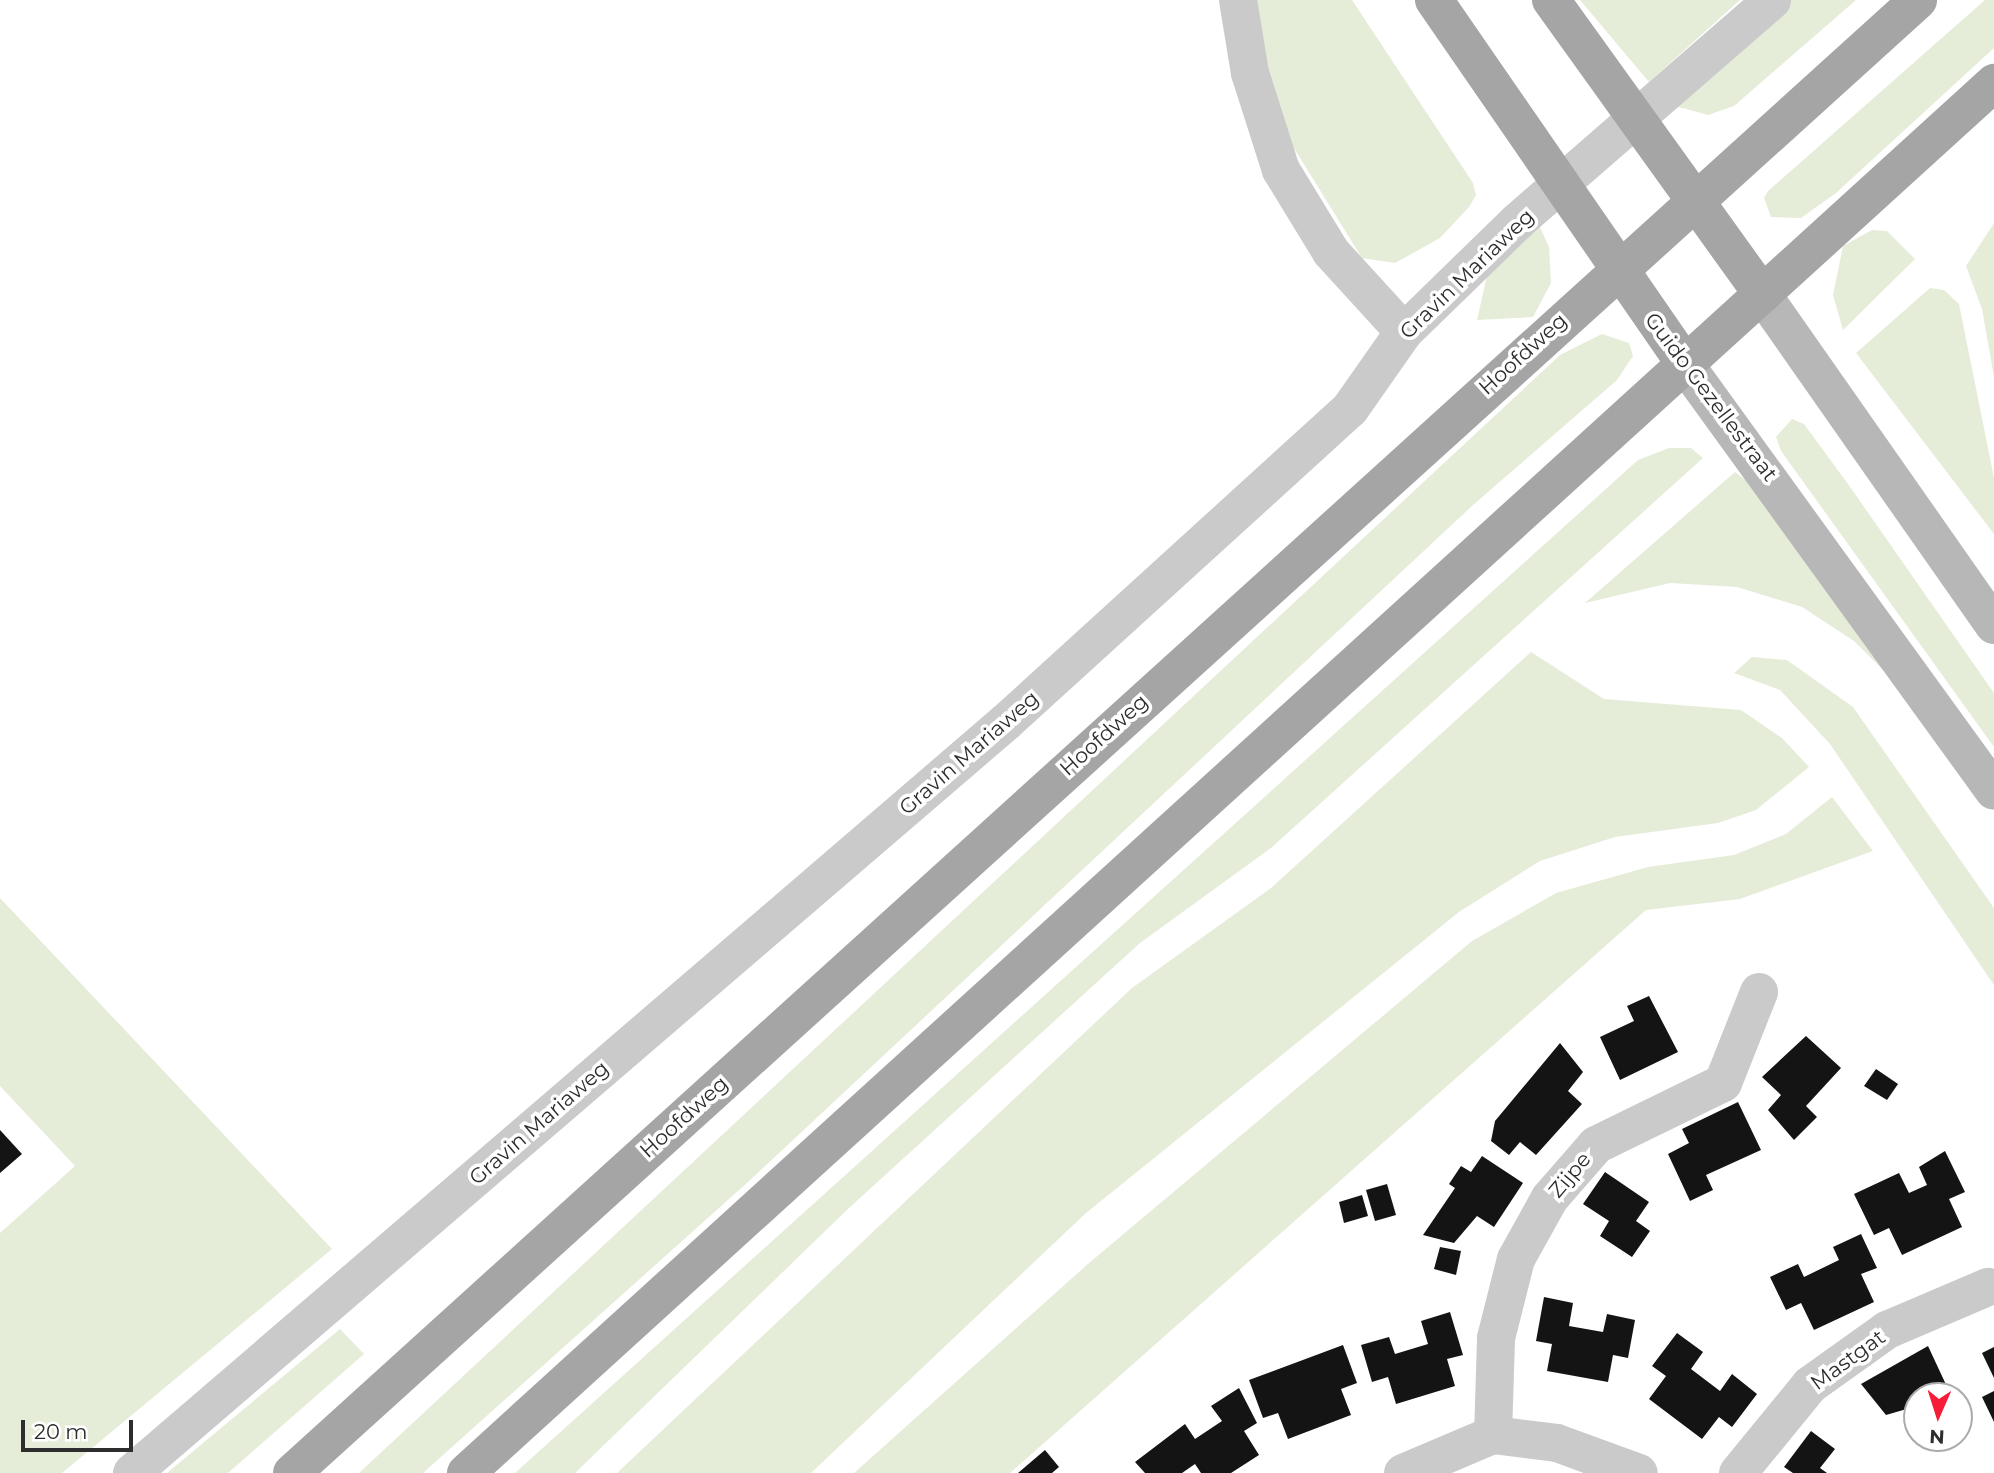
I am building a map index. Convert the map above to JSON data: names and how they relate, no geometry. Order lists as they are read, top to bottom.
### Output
{
  "streets": {
    "main road": ["Hoofdweg", "Guido Gezellestraat"],
    "street": ["Gravin Mariaweg", "Zijpe", "Mastgat"]
  },
  "crossings": [
    ["Gravin Mariaweg", "Guido Gezellestraat"],
    ["Hoofdweg", "Guido Gezellestraat"]
  ],
  "scale_bar": "20 m",
  "north": "bottom"
}
